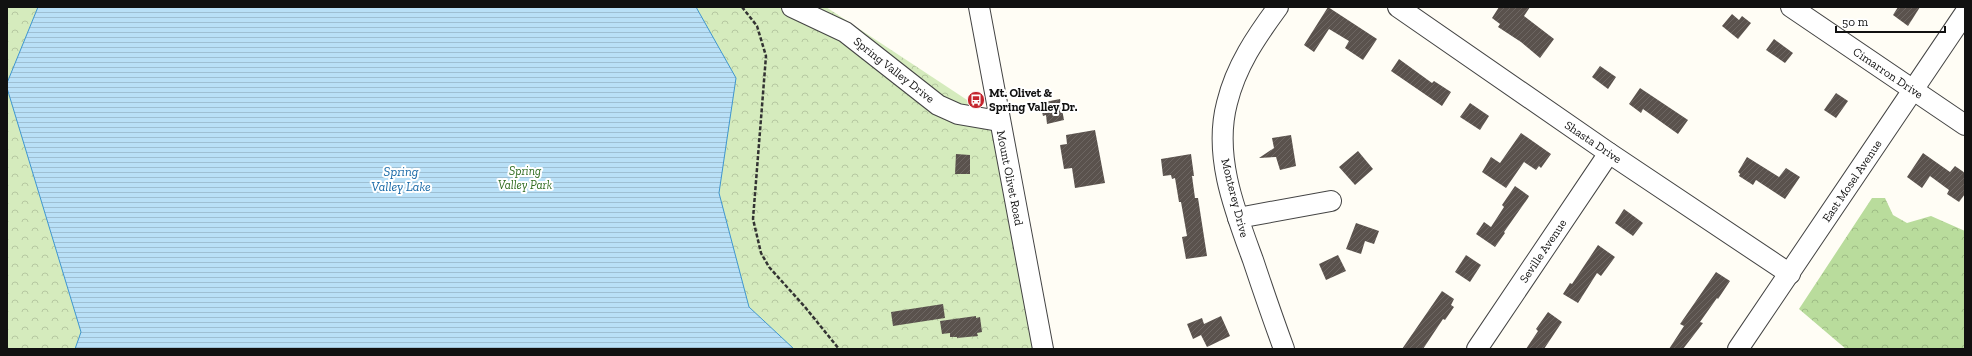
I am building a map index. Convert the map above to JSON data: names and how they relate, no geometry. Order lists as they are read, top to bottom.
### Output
{
  "streets": {
    "street": [
      "Spring Valley Drive",
      "Cimarron Drive",
      "Shasta Drive",
      "Mount Olivet Road",
      "East Mosel Avenue",
      "Monterey Drive",
      "Seville Avenue"
    ]
  },
  "crossings": [
    ["Spring Valley Drive", "Mount Olivet Road"],
    ["Cimarron Drive", "East Mosel Avenue"],
    ["Shasta Drive", "East Mosel Avenue"],
    ["Shasta Drive", "Seville Avenue"]
  ],
  "water": ["Spring Valley Lake"],
  "parks": ["Spring Valley Park"],
  "places": {
    "bus stop": ["Mt. Olivet & Spring Valley Dr."]
  },
  "scale_bar": "50 m"
}
